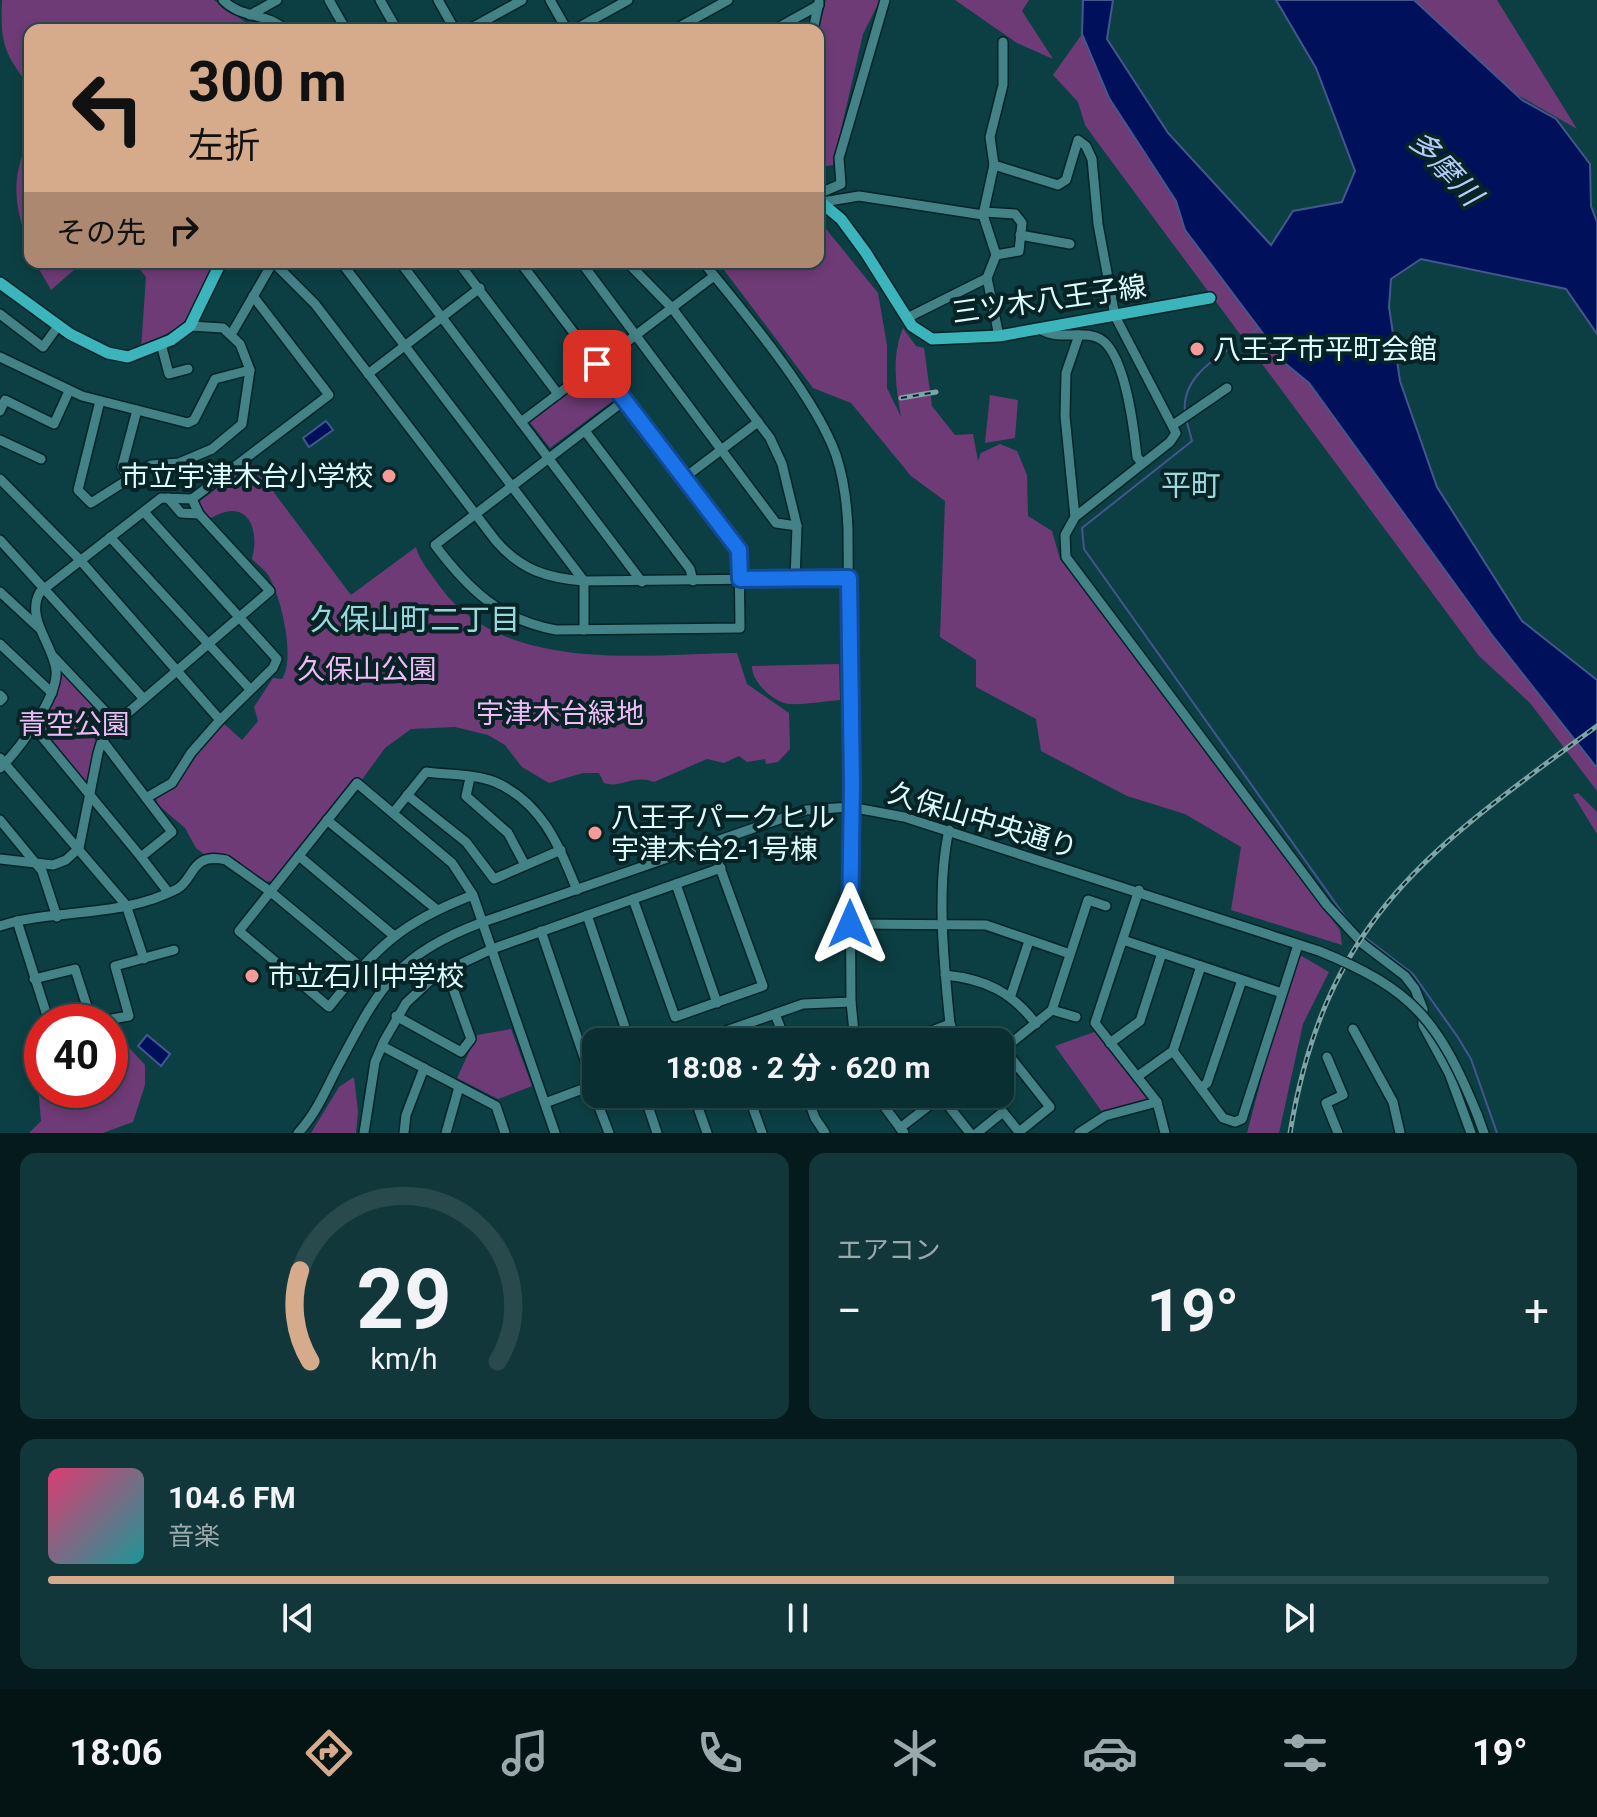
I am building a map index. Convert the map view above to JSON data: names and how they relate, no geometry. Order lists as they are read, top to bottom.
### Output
{
  "streets": {
    "main road": ["三ツ木八王子線"],
    "street": ["久保山中央通り"]
  },
  "districts": ["平町", "久保山町二丁目"],
  "water": ["多摩川"],
  "parks": ["久保山公園", "宇津木台緑地", "青空公園"],
  "places": [
    "八王子市平町会館",
    "市立宇津木台小学校",
    "八王子パークヒル 宇津木台2-1号棟",
    "市立石川中学校"
  ],
  "page": {
    "turn": ["300 m", "左折"],
    "then": "その先",
    "limit": "40",
    "trip": "18:08 · 2 分 · 620 m",
    "tile": "エアコン",
    "heat": ["−", "19°", "+"],
    "song": ["104.6 FM", "音楽"],
    "tabs": ["18:06", "19°"],
    "gauge": ["29", "km/h"]
  }
}
